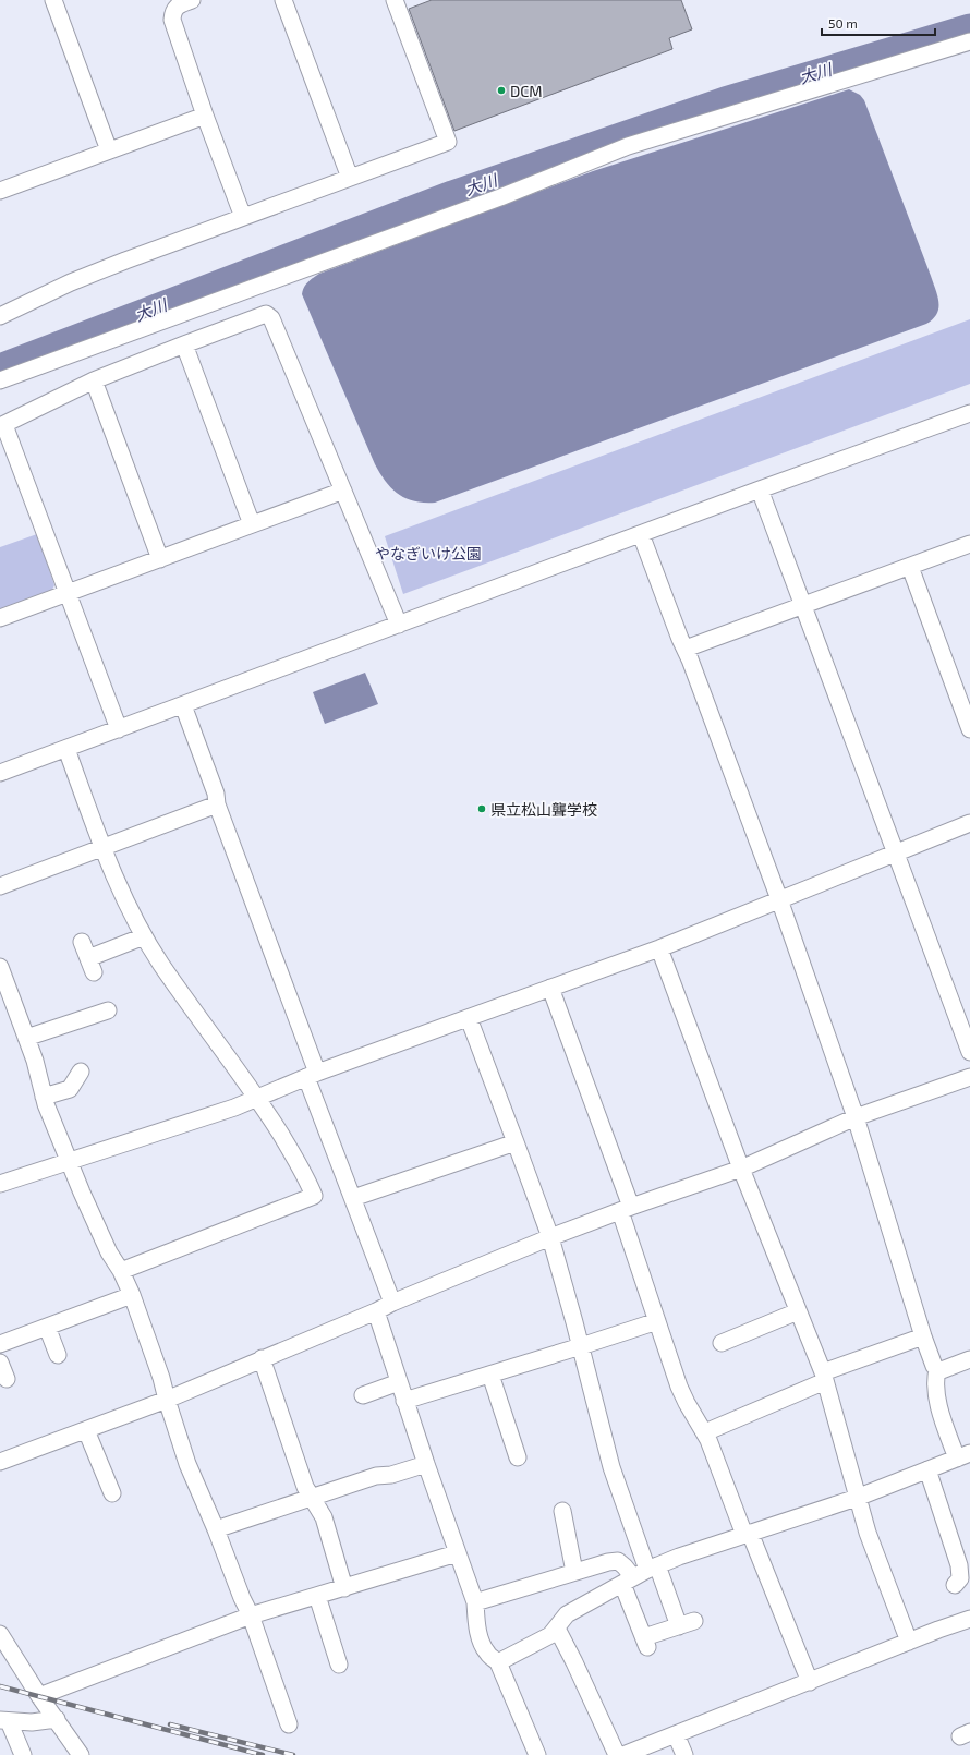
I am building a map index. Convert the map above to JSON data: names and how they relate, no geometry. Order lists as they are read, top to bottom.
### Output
{
  "water": ["大川"],
  "parks": ["やなぎいけ公園"],
  "places": ["DCM", "県立松山聾学校"],
  "scale_bar": "50 m"
}
